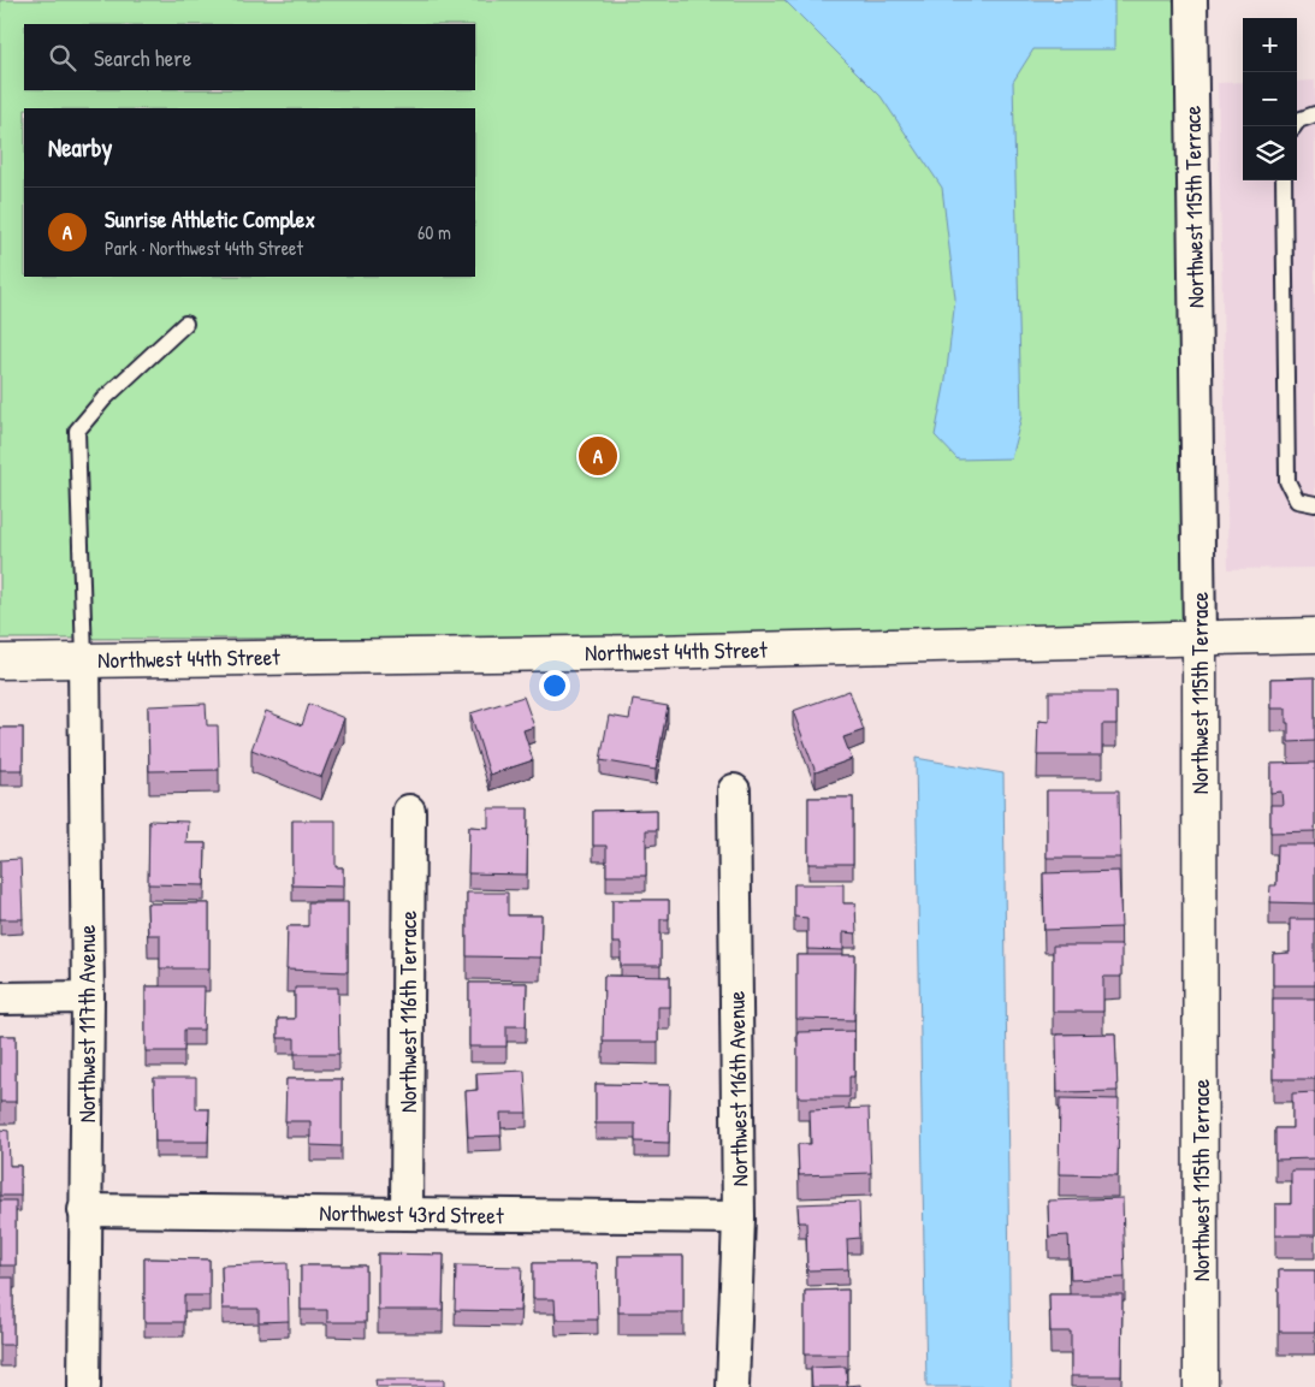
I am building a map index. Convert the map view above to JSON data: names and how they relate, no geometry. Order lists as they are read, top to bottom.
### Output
{
  "streets": {
    "street": [
      "Northwest 115th Terrace",
      "Northwest 44th Street",
      "Northwest 116th Terrace",
      "Northwest 117th Avenue",
      "Northwest 116th Avenue",
      "Northwest 43rd Street"
    ]
  },
  "crossings": [
    ["Northwest 115th Terrace", "Northwest 44th Street"],
    ["Northwest 44th Street", "Northwest 117th Avenue"],
    ["Northwest 116th Terrace", "Northwest 43rd Street"],
    ["Northwest 117th Avenue", "Northwest 43rd Street"],
    ["Northwest 116th Avenue", "Northwest 43rd Street"]
  ],
  "page": {
    "map_buttons": ["+", "−"],
    "search": "Search here",
    "heading": "Nearby",
    "list": [
      {
        "mark": "A",
        "name": "Sunrise Athletic Complex",
        "note": "Park · Northwest 44th Street",
        "value": "60 m"
      }
    ],
    "pins": "A"
  }
}
